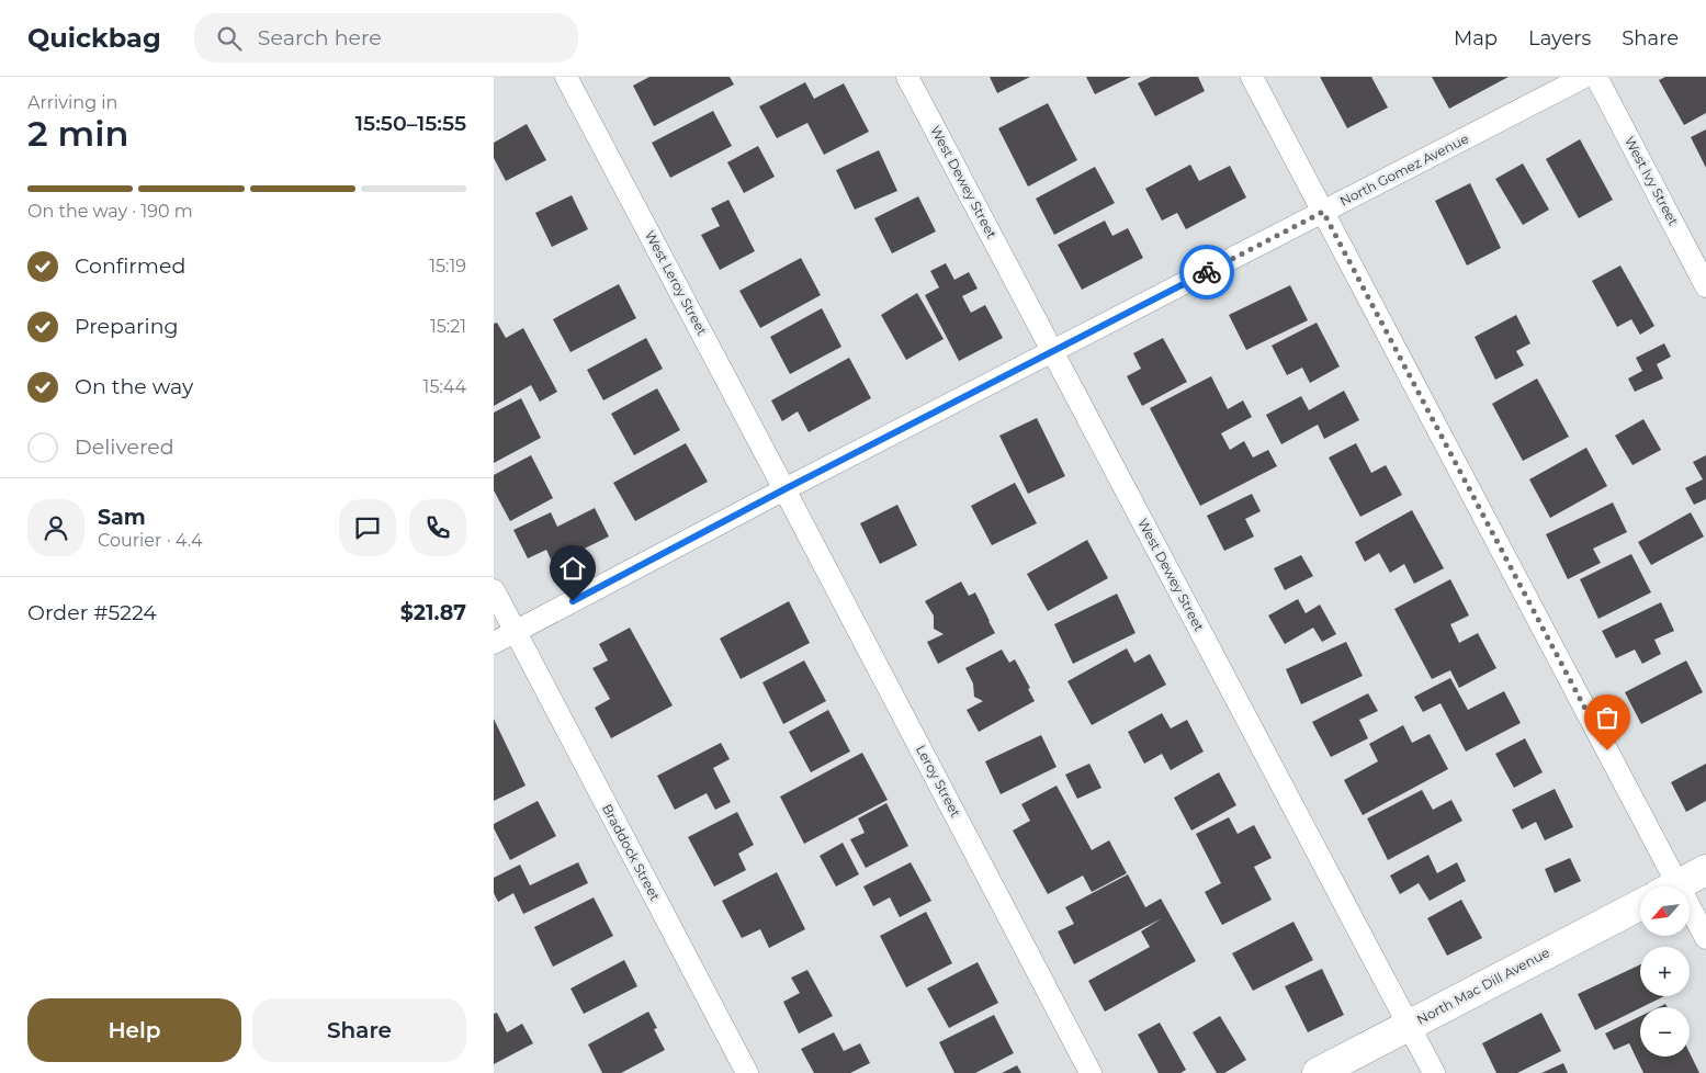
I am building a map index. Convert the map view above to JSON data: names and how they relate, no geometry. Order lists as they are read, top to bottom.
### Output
{
  "streets": {
    "street": [
      "North Gomez Avenue",
      "West Ivy Street",
      "West Dewey Street",
      "West Leroy Street",
      "Leroy Street",
      "Braddock Street",
      "North Mac Dill Avenue"
    ]
  },
  "crossings": [
    ["North Gomez Avenue", "West Dewey Street"],
    ["North Gomez Avenue", "West Leroy Street"],
    ["North Gomez Avenue", "Leroy Street"],
    ["North Gomez Avenue", "Braddock Street"],
    ["West Dewey Street", "North Mac Dill Avenue"],
    ["West Leroy Street", "Leroy Street"]
  ],
  "north": "bottom left",
  "page": {
    "header": "Quickbag",
    "search": "Search here",
    "nav": ["Map", "Layers", "Share"],
    "heading": ["2 min", "Arriving in", "15:50–15:55"],
    "panel": [
      "Sam",
      "Courier · 4.4",
      "Order #5224",
      "$21.87"
    ],
    "bar": "On the way · 190 m",
    "list": [
      ["Confirmed", "15:19"],
      ["Preparing", "15:21"],
      ["On the way", "15:44"],
      "Delivered"
    ],
    "map_buttons": ["+", "−"],
    "buttons": ["Help", "Share"]
  }
}
